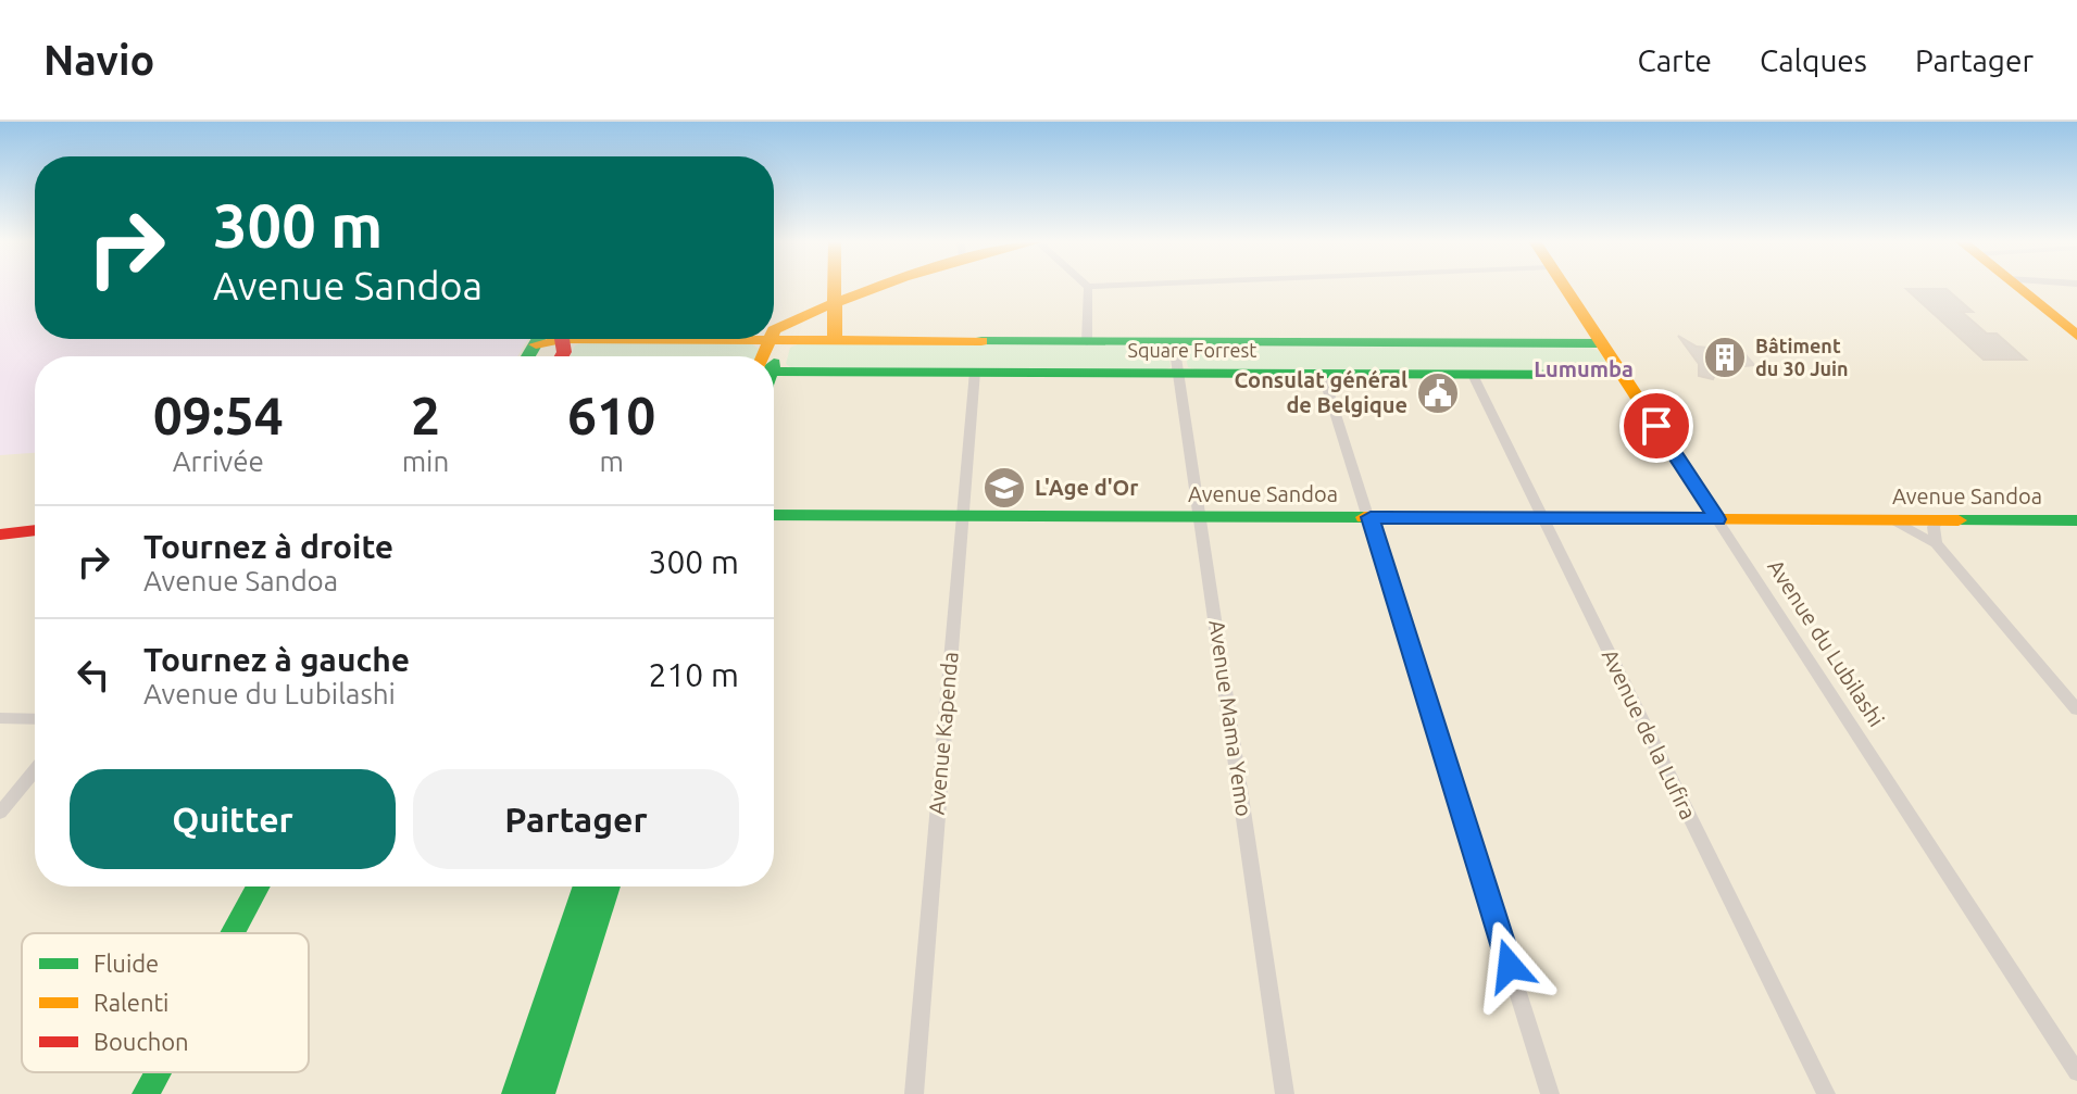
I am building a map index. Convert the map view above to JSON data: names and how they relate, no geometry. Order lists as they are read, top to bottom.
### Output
{
  "streets": {
    "street": [
      "Square Forrest",
      "Avenue Sandoa",
      "Avenue du Lubilashi",
      "Avenue Mama Yemo",
      "Avenue Kapenda",
      "Avenue de la Lufira"
    ]
  },
  "crossings": [
    ["Square Forrest", "Avenue du Lubilashi"],
    ["Square Forrest", "Avenue Mama Yemo"],
    ["Square Forrest", "Avenue Kapenda"],
    ["Square Forrest", "Avenue de la Lufira"],
    ["Avenue Sandoa", "Avenue du Lubilashi"],
    ["Avenue Sandoa", "Avenue Mama Yemo"],
    ["Avenue Sandoa", "Avenue Kapenda"],
    ["Avenue Sandoa", "Avenue de la Lufira"]
  ],
  "districts": ["Lumumba"],
  "places": {
    "building": ["Bâtiment du 30 Juin"],
    "public building": ["Consulat général de Belgique"],
    "school or university": ["L'Age d'Or"]
  },
  "legend": ["Fluide", "Ralenti", "Bouchon"],
  "page": {
    "header": "Navio",
    "nav": ["Carte", "Calques", "Partager"],
    "turn": ["300 m", "Avenue Sandoa"],
    "eta": [
      "09:54",
      "Arrivée",
      "2",
      "min",
      "610",
      "m"
    ],
    "list": [
      {
        "name": "Tournez à droite",
        "note": "Avenue Sandoa",
        "value": "300 m"
      },
      {
        "name": "Tournez à gauche",
        "note": "Avenue du Lubilashi",
        "value": "210 m"
      }
    ],
    "buttons": ["Quitter", "Partager"]
  }
}
